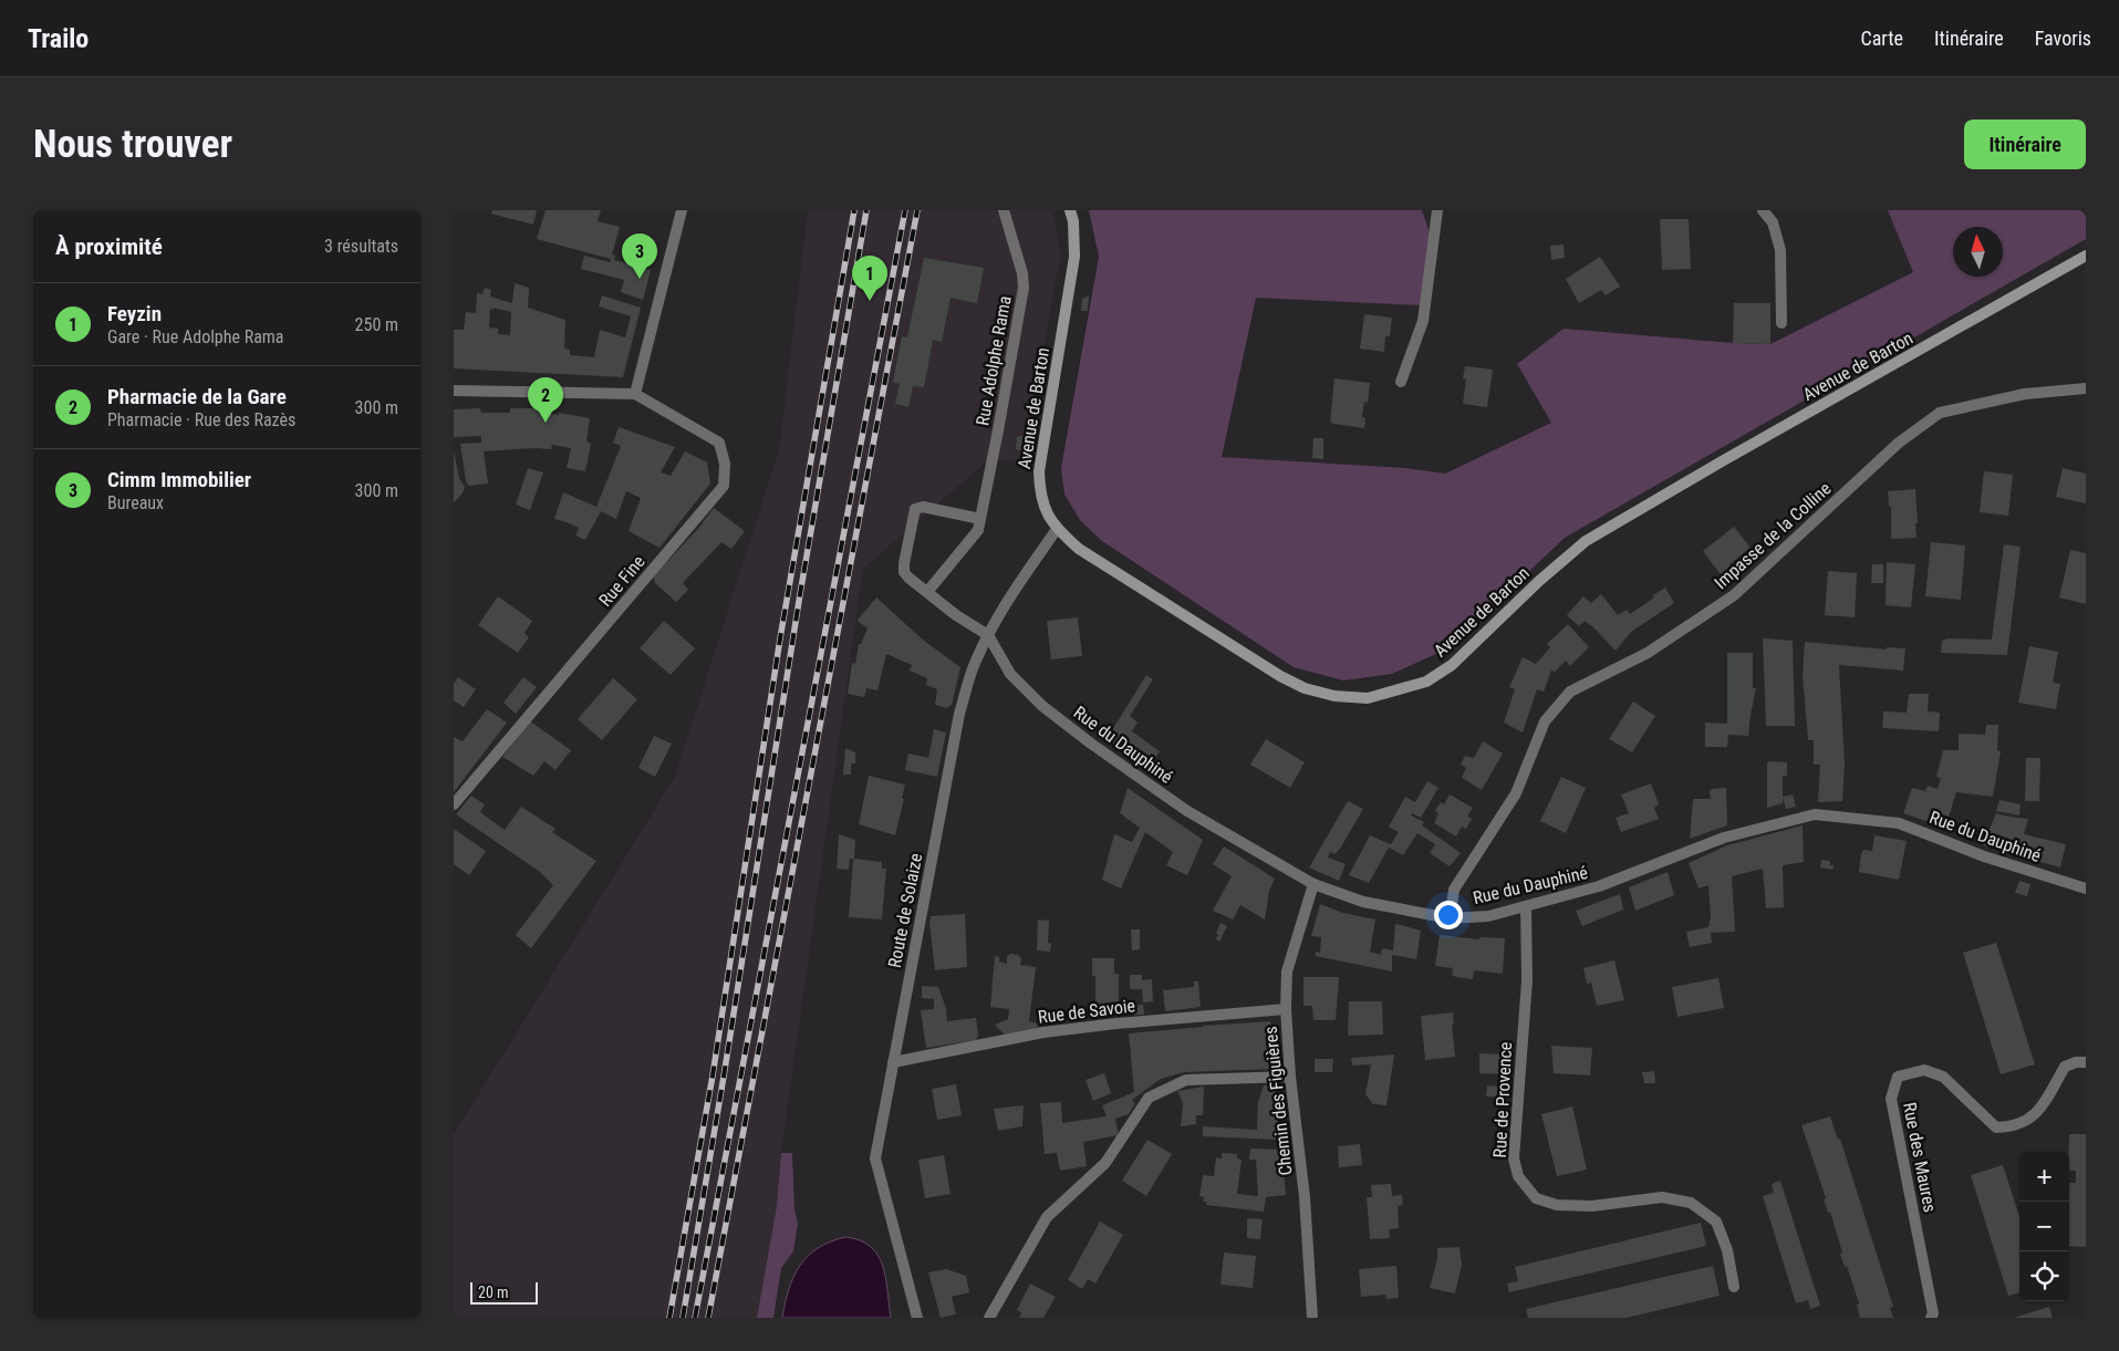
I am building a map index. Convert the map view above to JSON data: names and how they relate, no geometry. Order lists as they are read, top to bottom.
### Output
{
  "streets": {
    "street": [
      "Rue Adolphe Rama",
      "Avenue de Barton",
      "Impasse de la Colline",
      "Rue Fine",
      "Rue du Dauphiné",
      "Route de Solaize",
      "Rue de Savoie",
      "Rue de Provence",
      "Chemin des Figuières",
      "Rue des Maures"
    ]
  },
  "crossings": [
    ["Avenue de Barton", "Route de Solaize"],
    ["Impasse de la Colline", "Rue du Dauphiné"],
    ["Rue du Dauphiné", "Route de Solaize"],
    ["Rue du Dauphiné", "Rue de Provence"],
    ["Rue du Dauphiné", "Chemin des Figuières"],
    ["Route de Solaize", "Rue de Savoie"],
    ["Rue de Savoie", "Chemin des Figuières"]
  ],
  "scale_bar": "20 m",
  "north": "top",
  "page": {
    "header": "Trailo",
    "nav": ["Carte", "Itinéraire", "Favoris"],
    "buttons": "Itinéraire",
    "title": "Nous trouver",
    "heading": ["À proximité", "3 résultats"],
    "pins": ["3", "1", "2"],
    "list": [
      {
        "mark": "1",
        "name": "Feyzin",
        "note": "Gare · Rue Adolphe Rama",
        "value": "250 m"
      },
      {
        "mark": "2",
        "name": "Pharmacie de la Gare",
        "note": "Pharmacie · Rue des Razès",
        "value": "300 m"
      },
      {
        "mark": "3",
        "name": "Cimm Immobilier",
        "note": "Bureaux",
        "value": "300 m"
      }
    ],
    "map_buttons": ["+", "−"],
    "scale": "20 m"
  }
}
